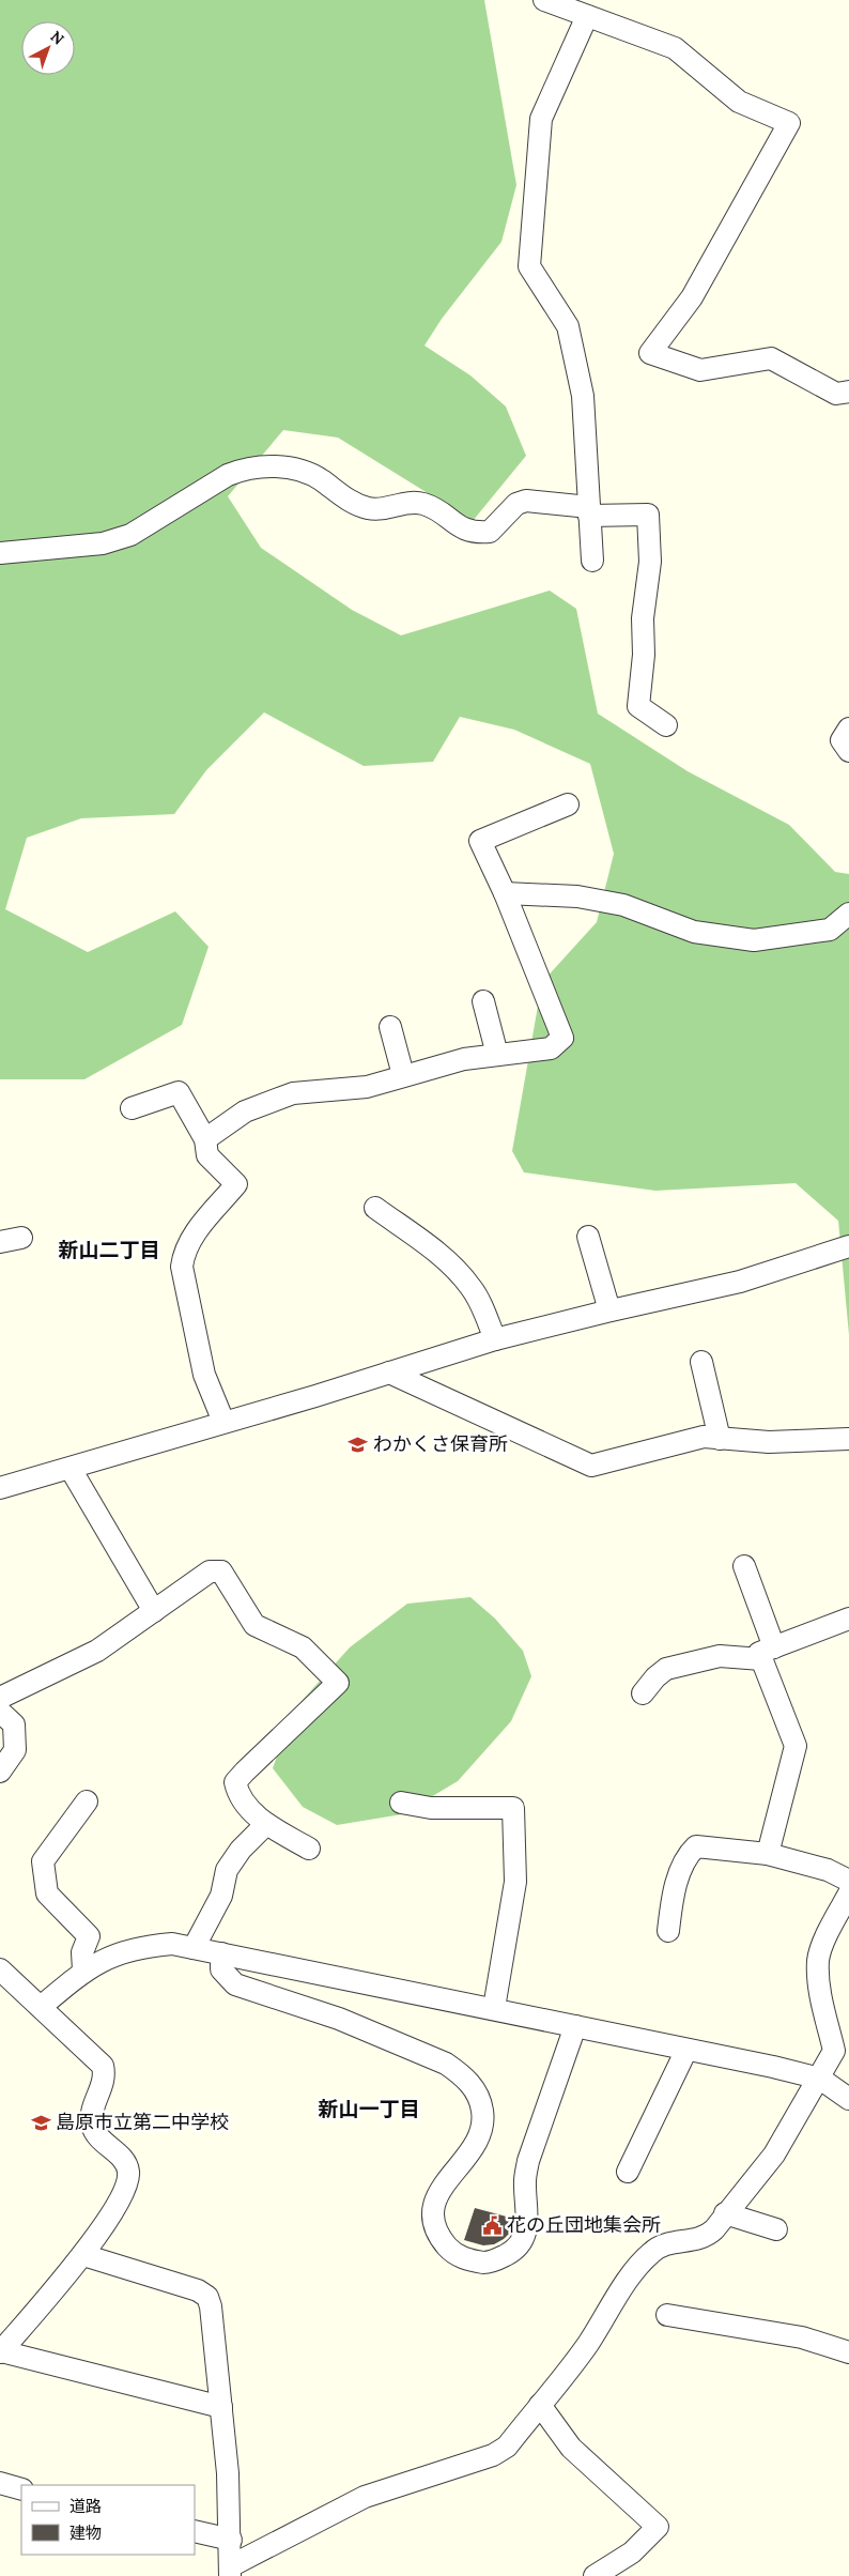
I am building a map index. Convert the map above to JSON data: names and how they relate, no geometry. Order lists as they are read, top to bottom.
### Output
{
  "districts": ["新山二丁目", "新山一丁目"],
  "places": {
    "school or university": ["わかくさ保育所", "島原市立第二中学校"],
    "public building": ["花の丘団地集会所"]
  },
  "legend": ["道路", "建物"],
  "north": "top right"
}
